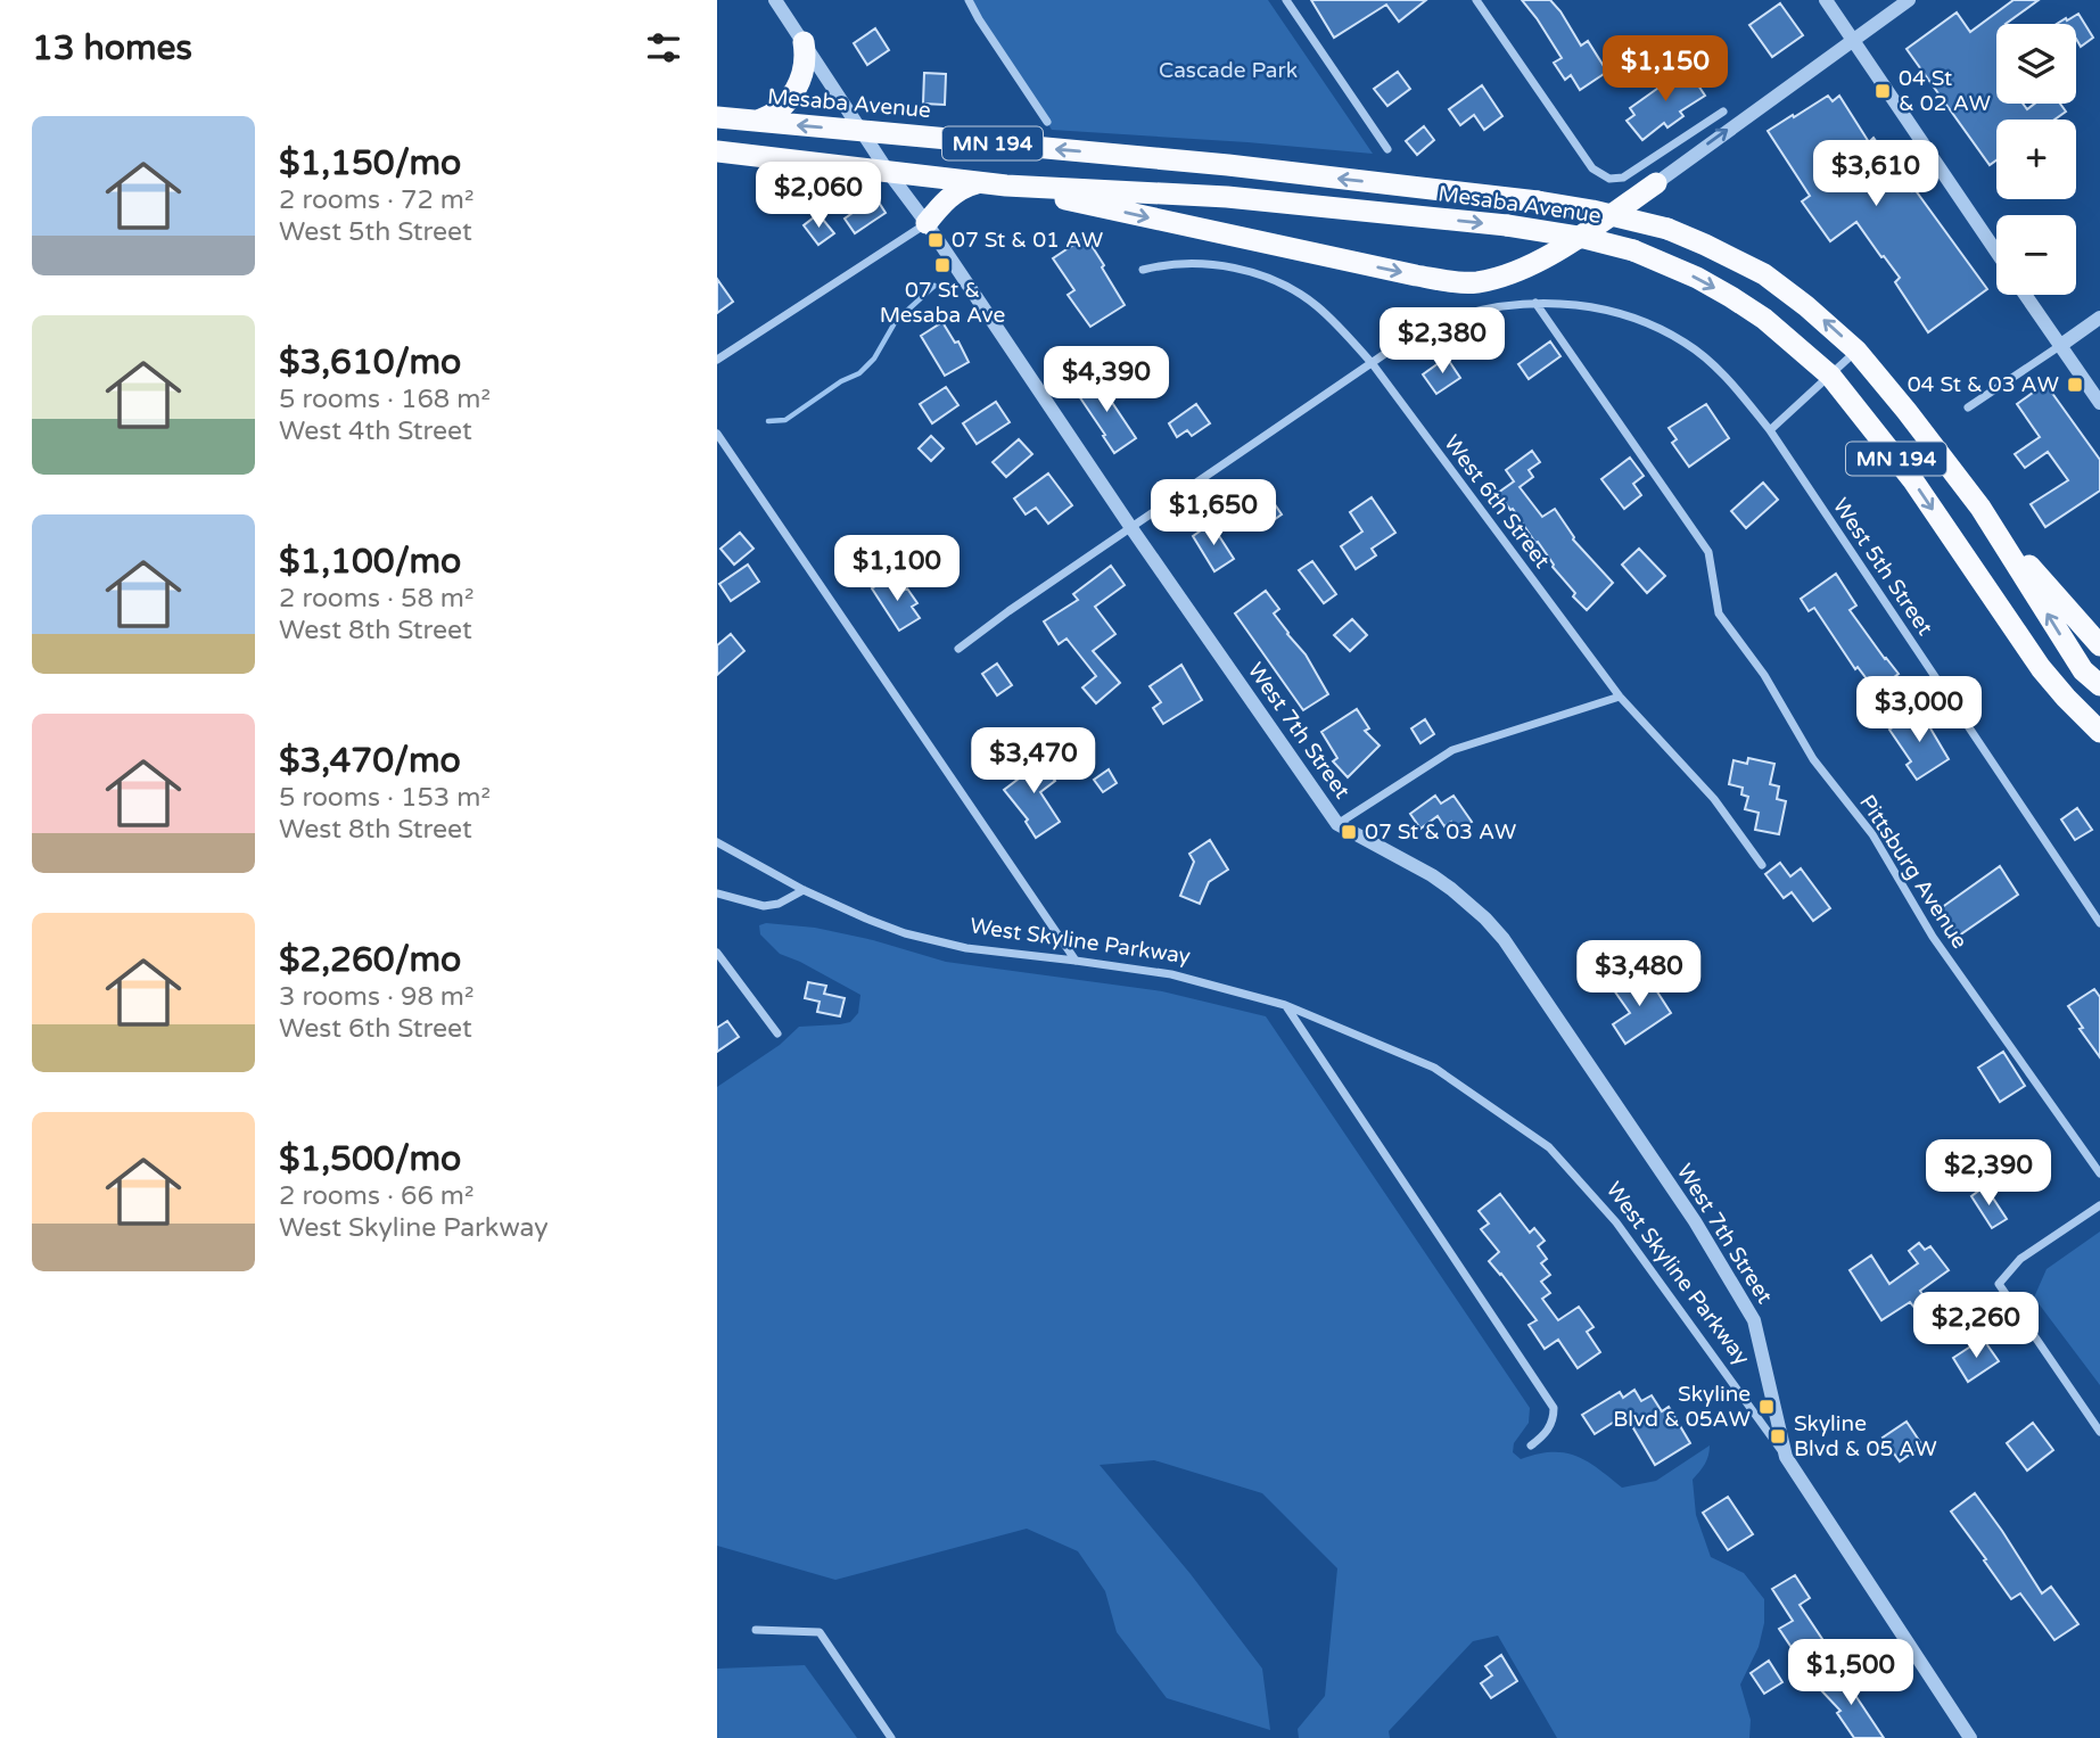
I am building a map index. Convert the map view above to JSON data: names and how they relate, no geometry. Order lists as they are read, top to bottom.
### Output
{
  "streets": {
    "highway": ["Mesaba Avenue", "MN 194"],
    "street": [
      "West 6th Street",
      "West 5th Street",
      "West 7th Street",
      "Pittsburg Avenue",
      "West Skyline Parkway"
    ]
  },
  "crossings": [
    ["Mesaba Avenue", "West 7th Street"],
    ["West 6th Street", "West 5th Street"],
    ["West 5th Street", "West 7th Street"],
    ["West 5th Street", "Pittsburg Avenue"],
    ["West 7th Street", "West Skyline Parkway"]
  ],
  "parks": ["Cascade Park"],
  "places": {
    "transit": [
      "04 St & 02 AW",
      "07 St & 01 AW",
      "07 St & Mesaba Ave",
      "04 St & 03 AW",
      "07 St & 03 AW",
      "Skyline Blvd & 05AW",
      "Skyline Blvd & 05 AW"
    ]
  },
  "page": {
    "heading": "13 homes",
    "map_buttons": ["+", "−"],
    "price": [
      "$1,150",
      "$3,610",
      "$2,060",
      "$2,380",
      "$4,390",
      "$1,650",
      "$1,100",
      "$3,000",
      "$3,470",
      "$3,480",
      "$2,390",
      "$2,260",
      "$1,500"
    ],
    "list": [
      {
        "name": "$1,150/mo",
        "note": "2 rooms · 72 m² · West 5th Street"
      },
      {
        "name": "$3,610/mo",
        "note": "5 rooms · 168 m² · West 4th Street"
      },
      {
        "name": "$1,100/mo",
        "note": "2 rooms · 58 m² · West 8th Street"
      },
      {
        "name": "$3,470/mo",
        "note": "5 rooms · 153 m² · West 8th Street"
      },
      {
        "name": "$2,260/mo",
        "note": "3 rooms · 98 m² · West 6th Street"
      },
      {
        "name": "$1,500/mo",
        "note": "2 rooms · 66 m² · West Skyline Parkway"
      }
    ]
  }
}
